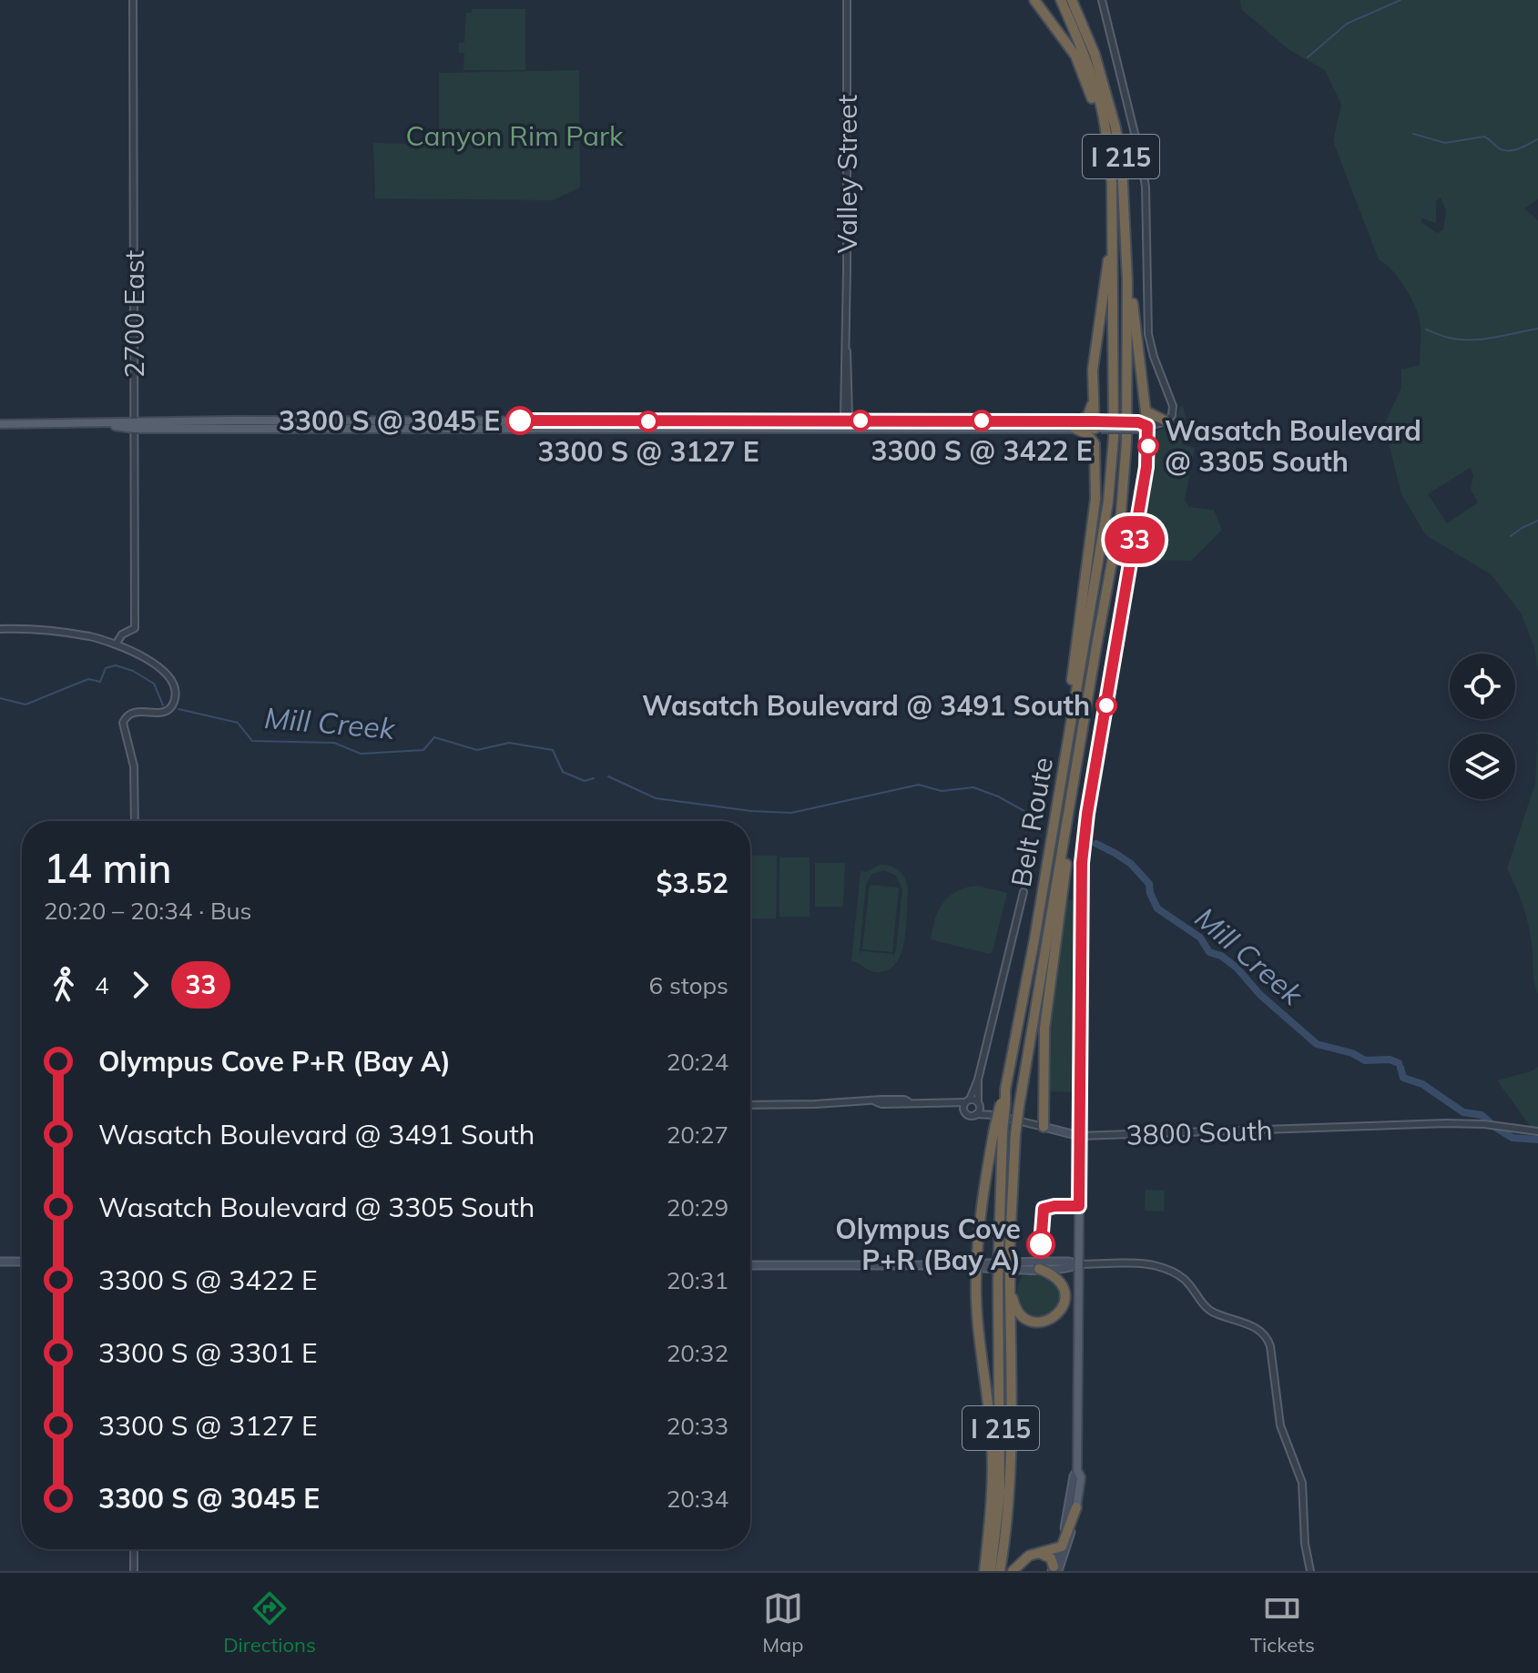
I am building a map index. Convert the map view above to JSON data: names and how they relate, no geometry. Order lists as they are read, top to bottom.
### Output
{
  "streets": {
    "highway": ["I 215", "Belt Route"],
    "street": ["Valley Street", "2700 East", "3800 South"]
  },
  "water": ["Mill Creek"],
  "parks": ["Canyon Rim Park"],
  "places": [
    "3300 S @ 3045 E",
    "3300 S @ 3422 E",
    "3300 S @ 3127 E",
    "Wasatch Boulevard @ 3305 South",
    "Wasatch Boulevard @ 3491 South",
    "Olympus Cove P+R (Bay A)"
  ],
  "lines": ["bus line 33"],
  "page": {
    "on_map": "33",
    "heading": ["14 min", "20:20 – 20:34 · Bus", "$3.52"],
    "legs": ["4", "33", "6 stops"],
    "list": [
      {
        "name": "Olympus Cove P+R (Bay A)",
        "value": "20:24"
      },
      {
        "name": "Wasatch Boulevard @ 3491 South",
        "value": "20:27"
      },
      {
        "name": "Wasatch Boulevard @ 3305 South",
        "value": "20:29"
      },
      {
        "name": "3300 S @ 3422 E",
        "value": "20:31"
      },
      {
        "name": "3300 S @ 3301 E",
        "value": "20:32"
      },
      {
        "name": "3300 S @ 3127 E",
        "value": "20:33"
      },
      {
        "name": "3300 S @ 3045 E",
        "value": "20:34"
      }
    ],
    "tabs": ["Directions", "Map", "Tickets"]
  }
}
